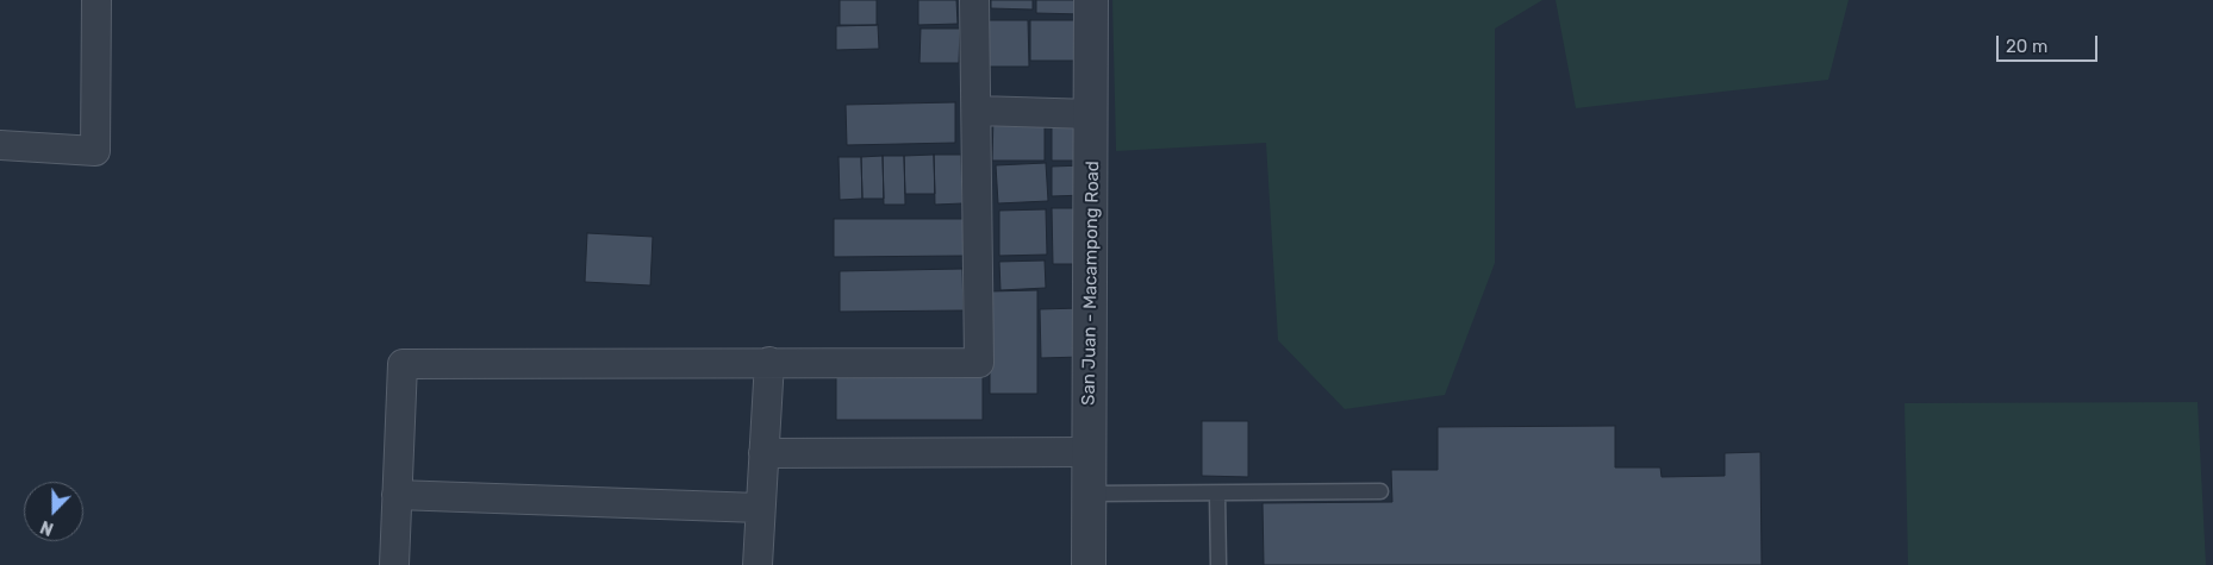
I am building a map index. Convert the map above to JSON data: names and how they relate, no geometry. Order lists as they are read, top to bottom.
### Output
{
  "streets": {
    "street": ["San Juan - Macampong Road"]
  },
  "scale_bar": "20 m",
  "north": "bottom"
}
